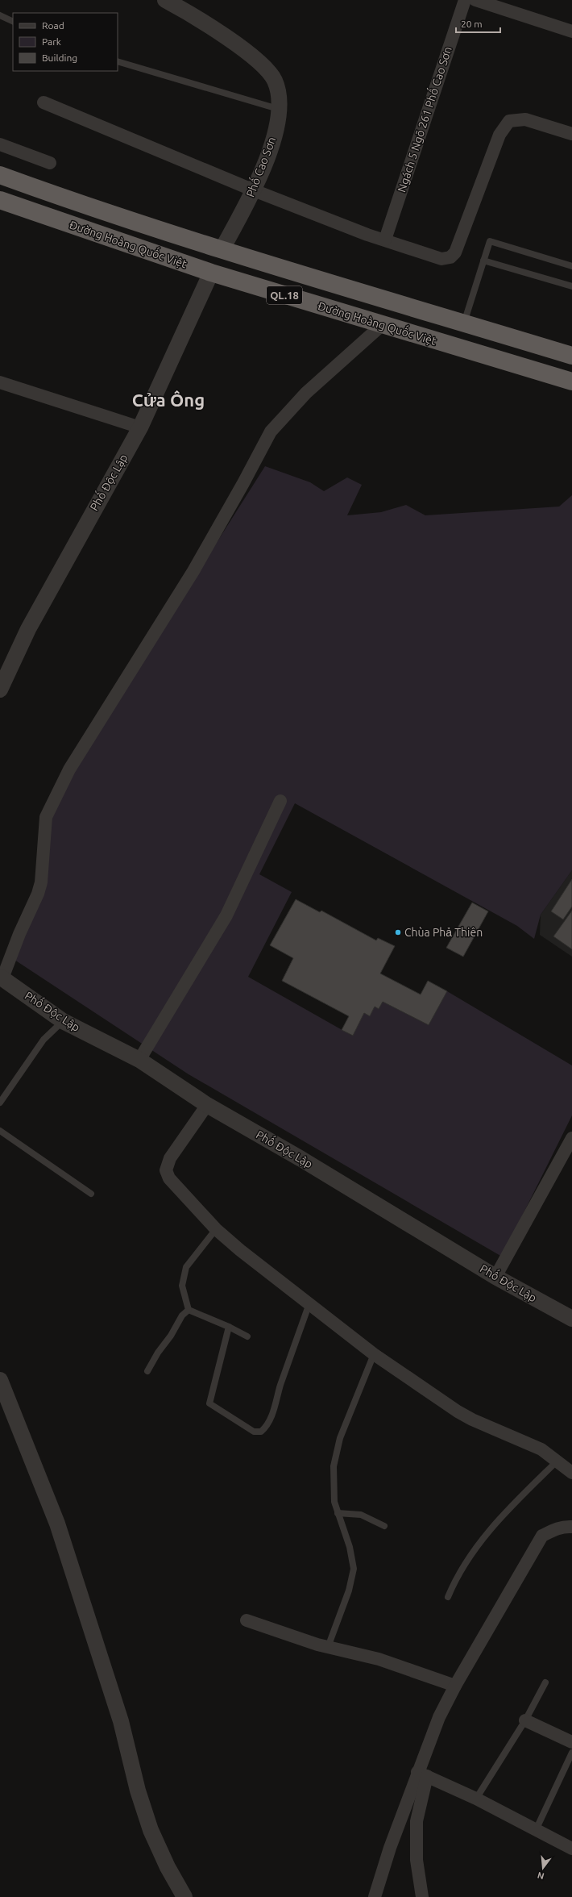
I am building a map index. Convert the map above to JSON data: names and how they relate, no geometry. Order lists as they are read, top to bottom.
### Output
{
  "streets": {
    "highway": ["Đường Hoàng Quốc Việt", "QL.18"],
    "street": ["Ngách 5 Ngõ 261 Phố Cao Sơn", "Phố Cao Sơn", "Phố Độc Lập"]
  },
  "crossings": [
    ["Phố Cao Sơn", "Đường Hoàng Quốc Việt"],
    ["Đường Hoàng Quốc Việt", "Phố Độc Lập"]
  ],
  "districts": ["Cửa Ông"],
  "places": ["Chùa Phả Thiên"],
  "legend": ["Road", "Park", "Building"],
  "scale_bar": "20 m",
  "north": "bottom"
}
